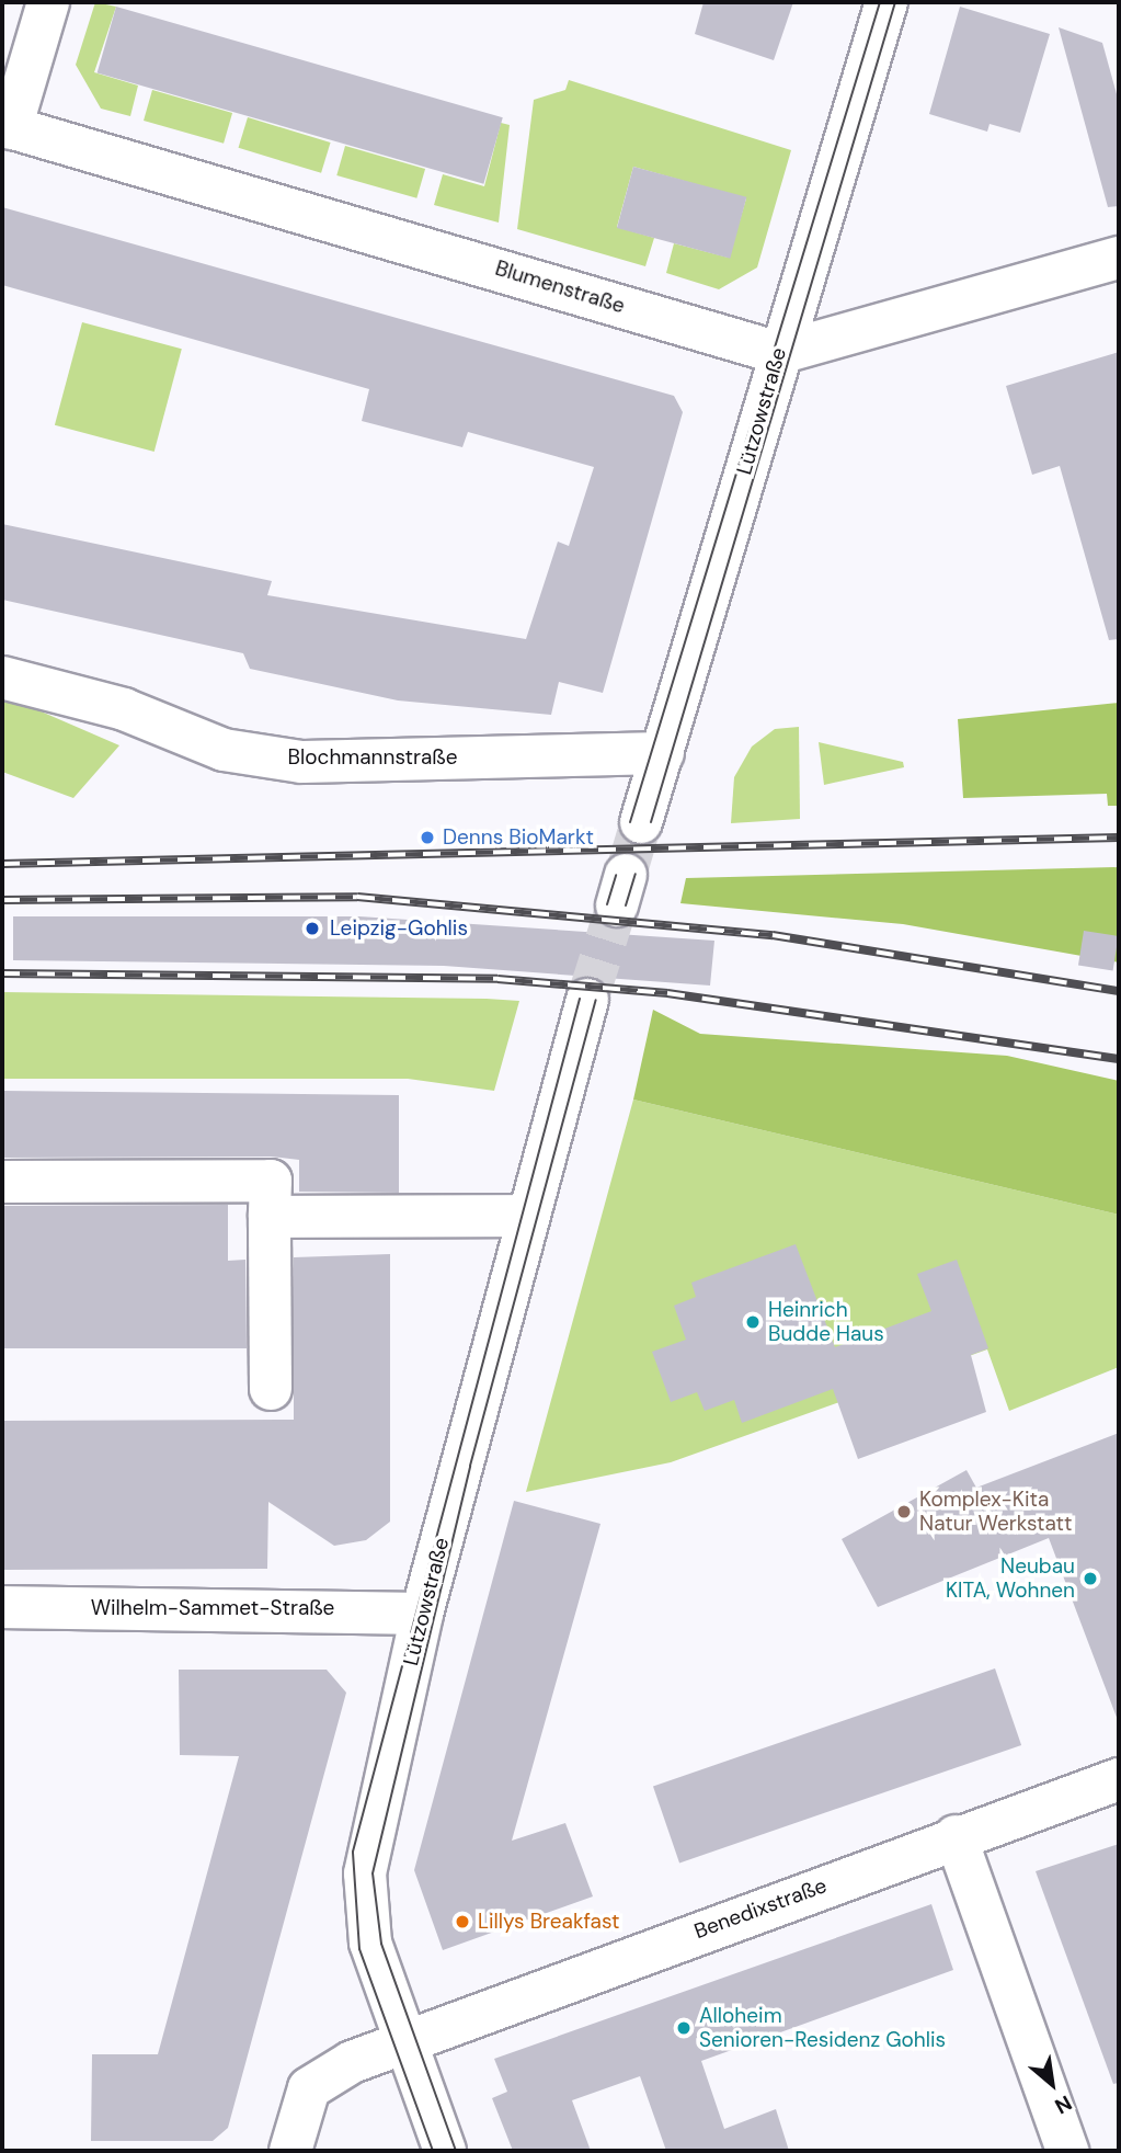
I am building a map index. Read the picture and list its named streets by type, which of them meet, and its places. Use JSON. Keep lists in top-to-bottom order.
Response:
{
  "streets": {
    "street": [
      "Blumenstraße",
      "Lützowstraße",
      "Blochmannstraße",
      "Wilhelm-Sammet-Straße",
      "Benedixstraße"
    ]
  },
  "crossings": [
    ["Blumenstraße", "Lützowstraße"],
    ["Lützowstraße", "Blochmannstraße"],
    ["Lützowstraße", "Wilhelm-Sammet-Straße"],
    ["Lützowstraße", "Benedixstraße"]
  ],
  "places": [
    "Denns BioMarkt",
    "Leipzig-Gohlis",
    "Heinrich Budde Haus",
    "Komplex-Kita Natur Werkstatt",
    "Neubau KITA, Wohnen",
    "Lillys Breakfast",
    "Alloheim Senioren-Residenz Gohlis"
  ],
  "north": "bottom right"
}
